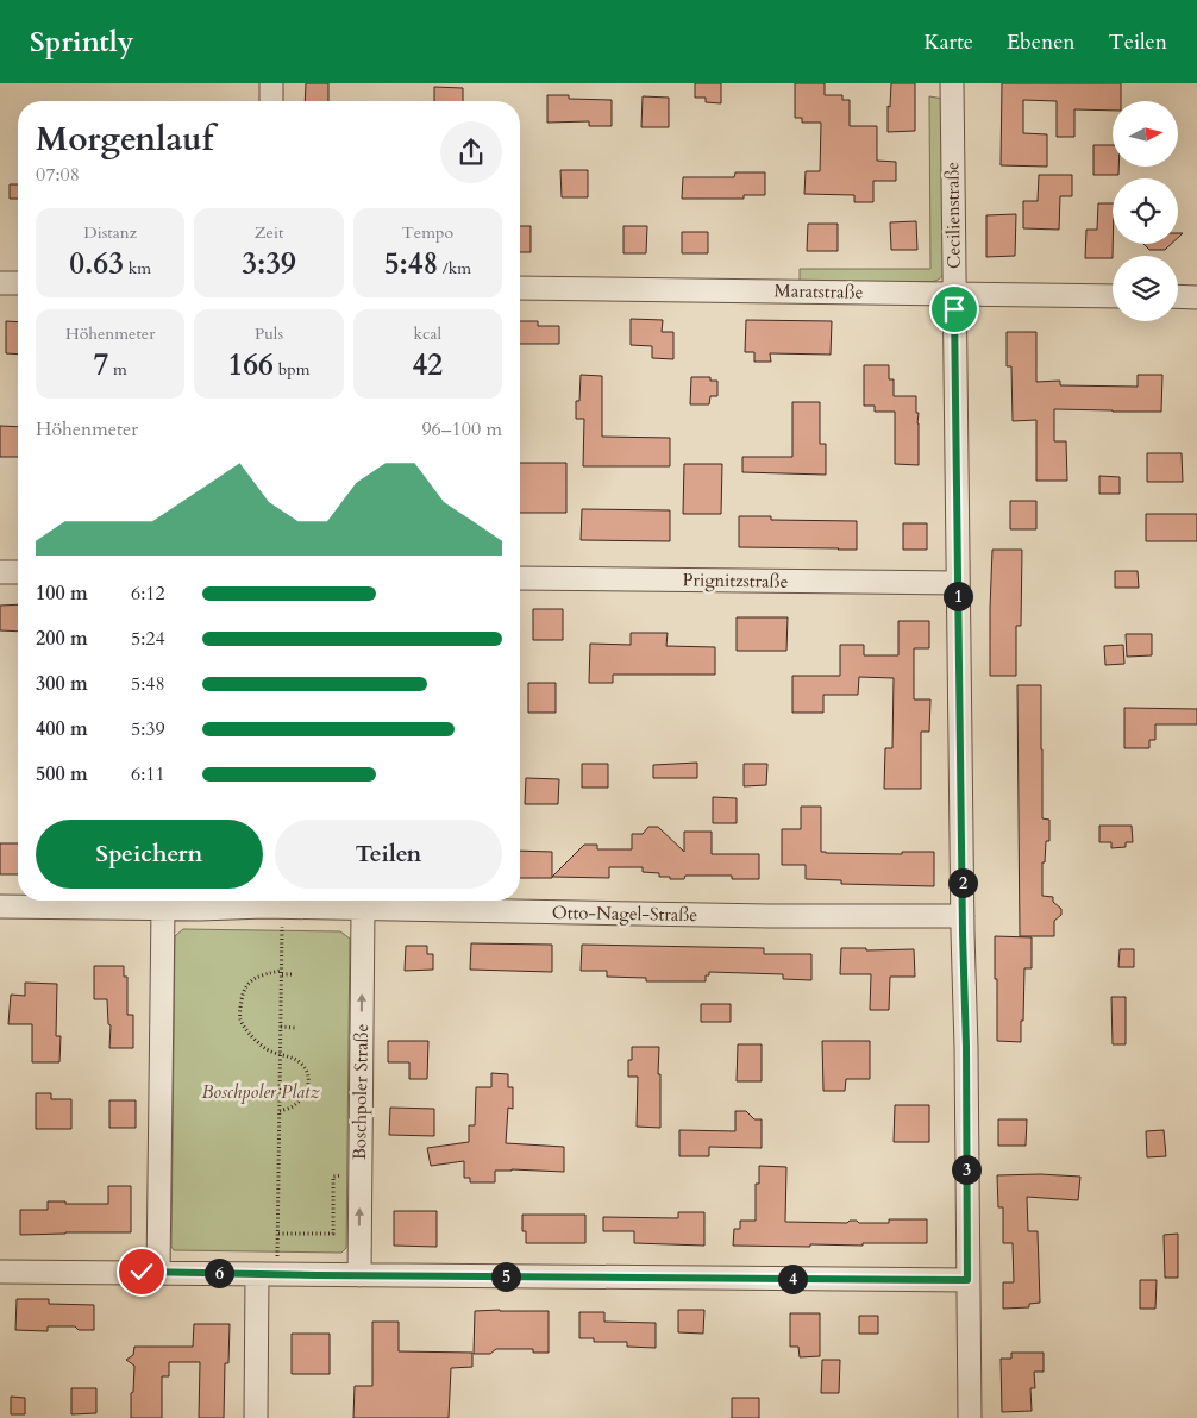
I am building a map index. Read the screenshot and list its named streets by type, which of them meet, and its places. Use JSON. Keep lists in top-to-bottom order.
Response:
{
  "streets": {
    "street": [
      "Cecilienstraße",
      "Maratstraße",
      "Prignitzstraße",
      "Otto-Nagel-Straße",
      "Boschpoler Straße"
    ]
  },
  "crossings": [
    ["Cecilienstraße", "Maratstraße"],
    ["Cecilienstraße", "Prignitzstraße"],
    ["Cecilienstraße", "Otto-Nagel-Straße"],
    ["Otto-Nagel-Straße", "Boschpoler Straße"]
  ],
  "parks": ["Boschpoler Platz"],
  "north": "right",
  "page": {
    "header": "Sprintly",
    "nav": ["Karte", "Ebenen", "Teilen"],
    "heading": ["Morgenlauf", "07:08"],
    "stats": [
      ["Distanz", "0.63 km"],
      ["Zeit", "3:39"],
      ["Tempo", "5:48 /km"],
      ["Höhenmeter", "7 m"],
      ["Puls", "166 bpm"],
      ["kcal", "42"]
    ],
    "chart": ["Höhenmeter", "96–100 m"],
    "list": [
      {
        "name": "100 m",
        "note": "6:12"
      },
      {
        "name": "200 m",
        "note": "5:24"
      },
      {
        "name": "300 m",
        "note": "5:48"
      },
      {
        "name": "400 m",
        "note": "5:39"
      },
      {
        "name": "500 m",
        "note": "6:11"
      }
    ],
    "pins": [
      "1",
      "2",
      "3",
      "6",
      "5",
      "4"
    ],
    "buttons": ["Speichern", "Teilen"]
  }
}
